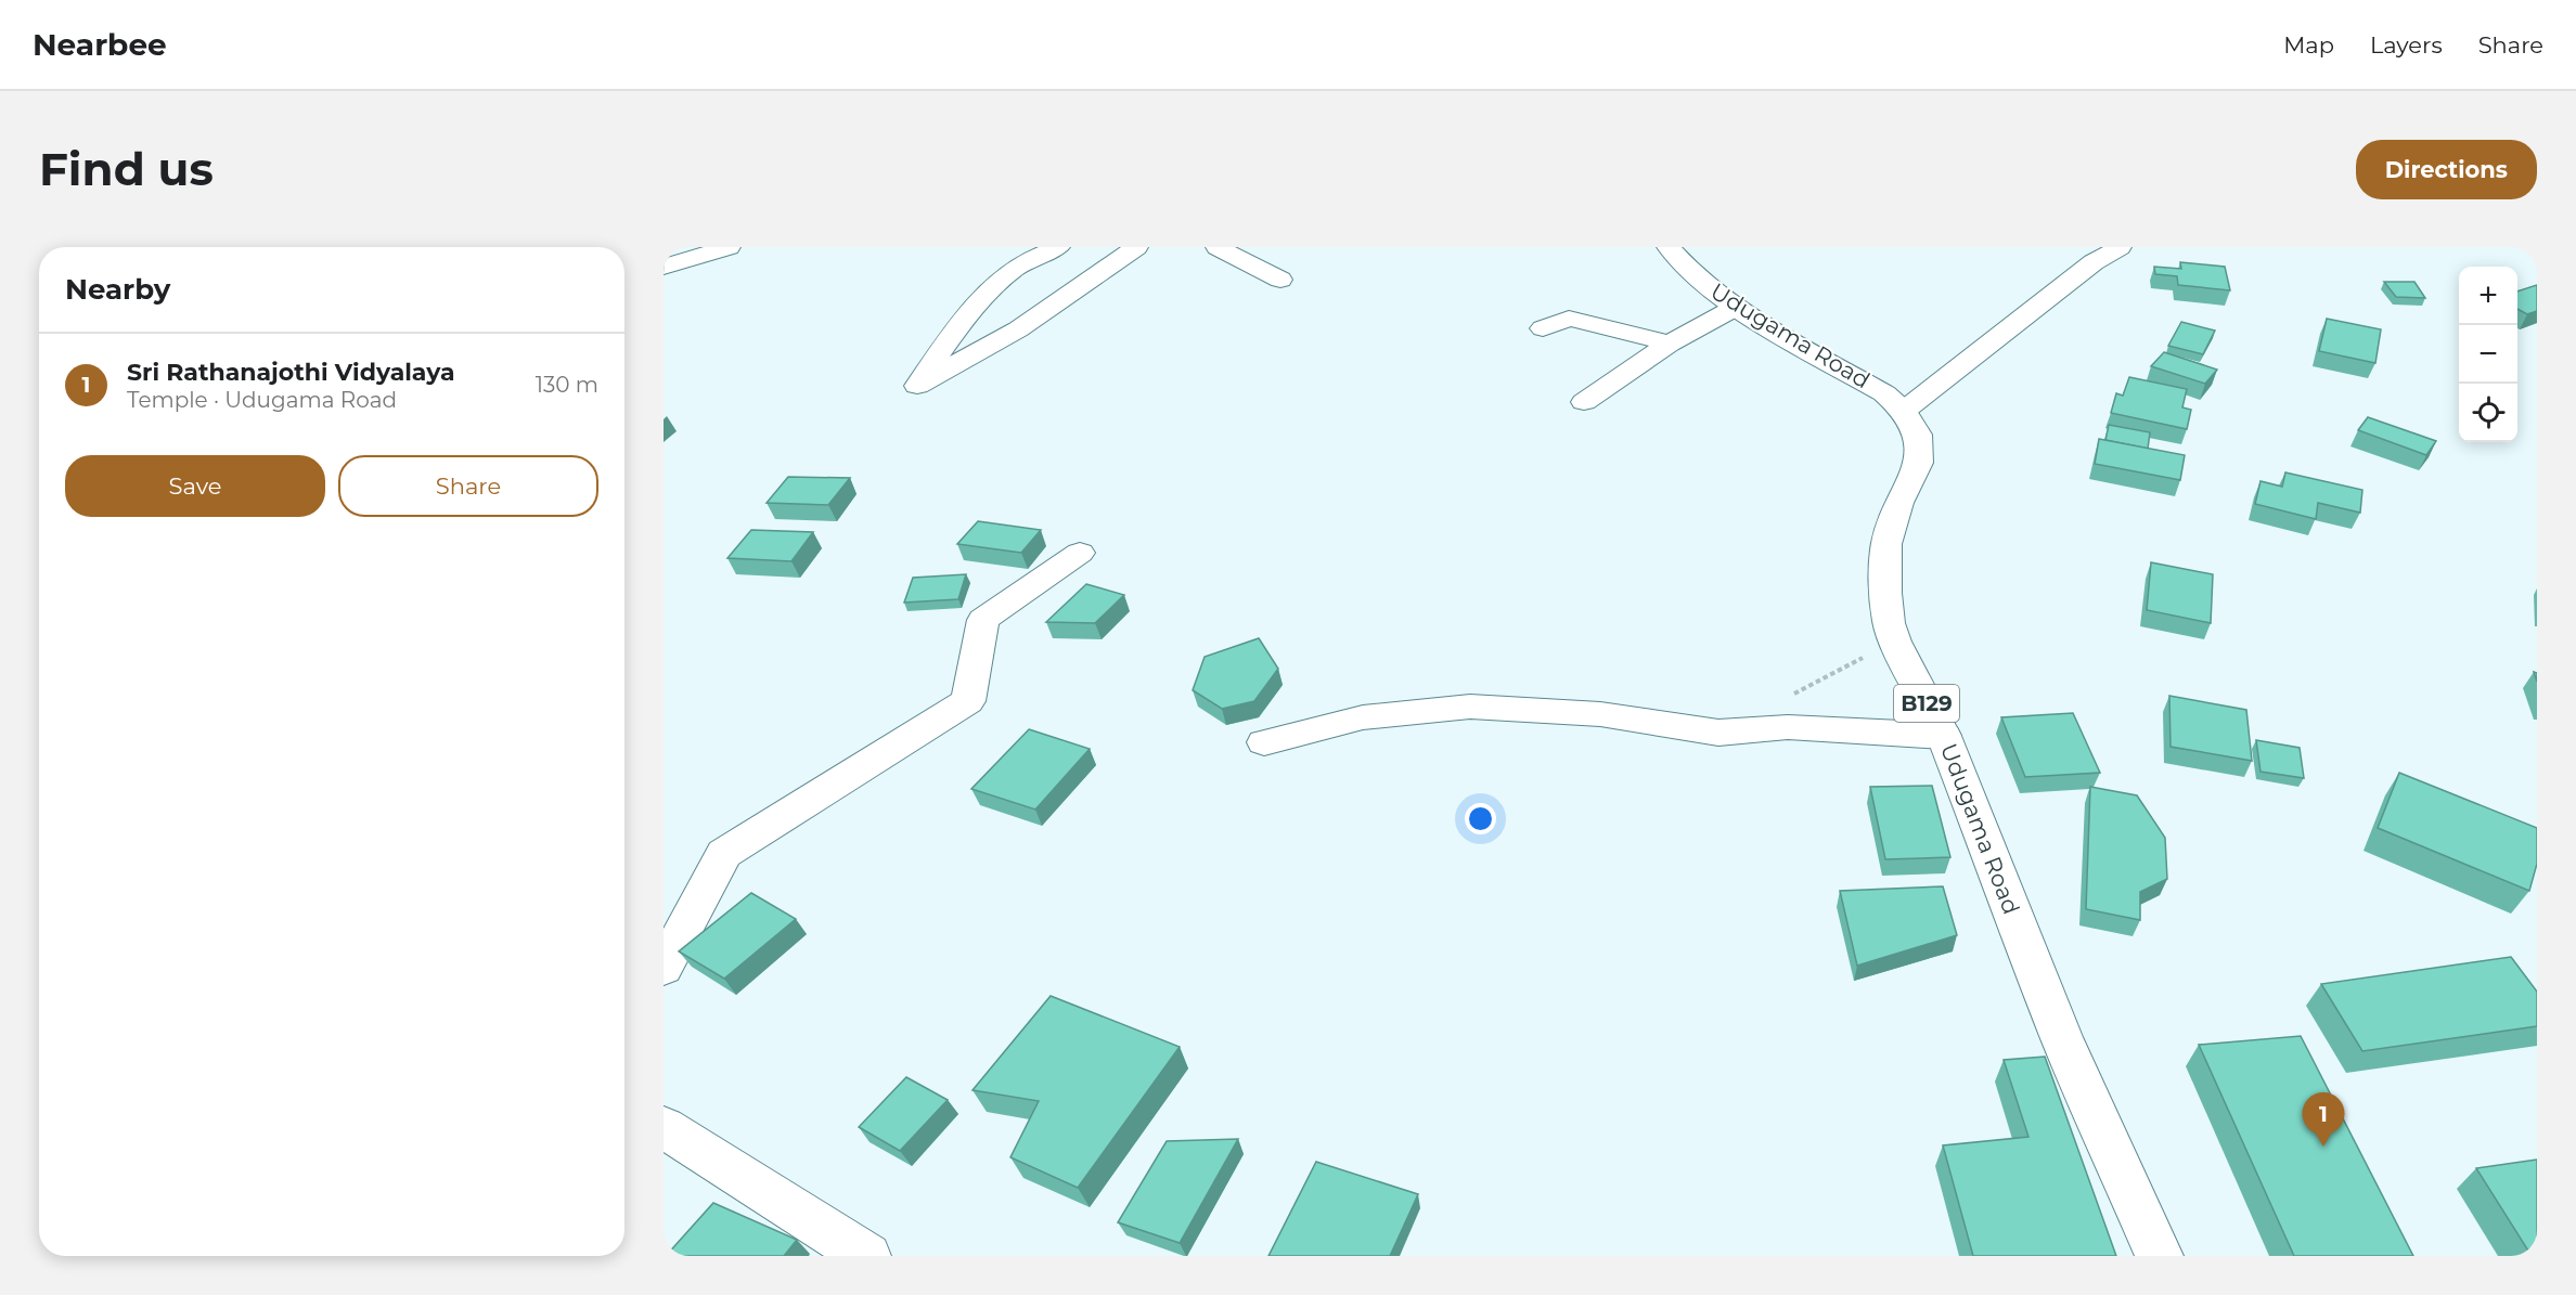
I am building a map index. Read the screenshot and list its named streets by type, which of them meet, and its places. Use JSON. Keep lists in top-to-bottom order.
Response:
{
  "streets": {
    "street": ["Udugama Road", "B129"]
  },
  "page": {
    "header": "Nearbee",
    "nav": ["Map", "Layers", "Share"],
    "buttons": [
      "Directions",
      ["Save", "Share"]
    ],
    "title": "Find us",
    "heading": "Nearby",
    "map_buttons": ["+", "−"],
    "list": [
      {
        "mark": "1",
        "name": "Sri Rathanajothi Vidyalaya",
        "note": "Temple · Udugama Road",
        "value": "130 m"
      }
    ],
    "pins": "1"
  }
}
